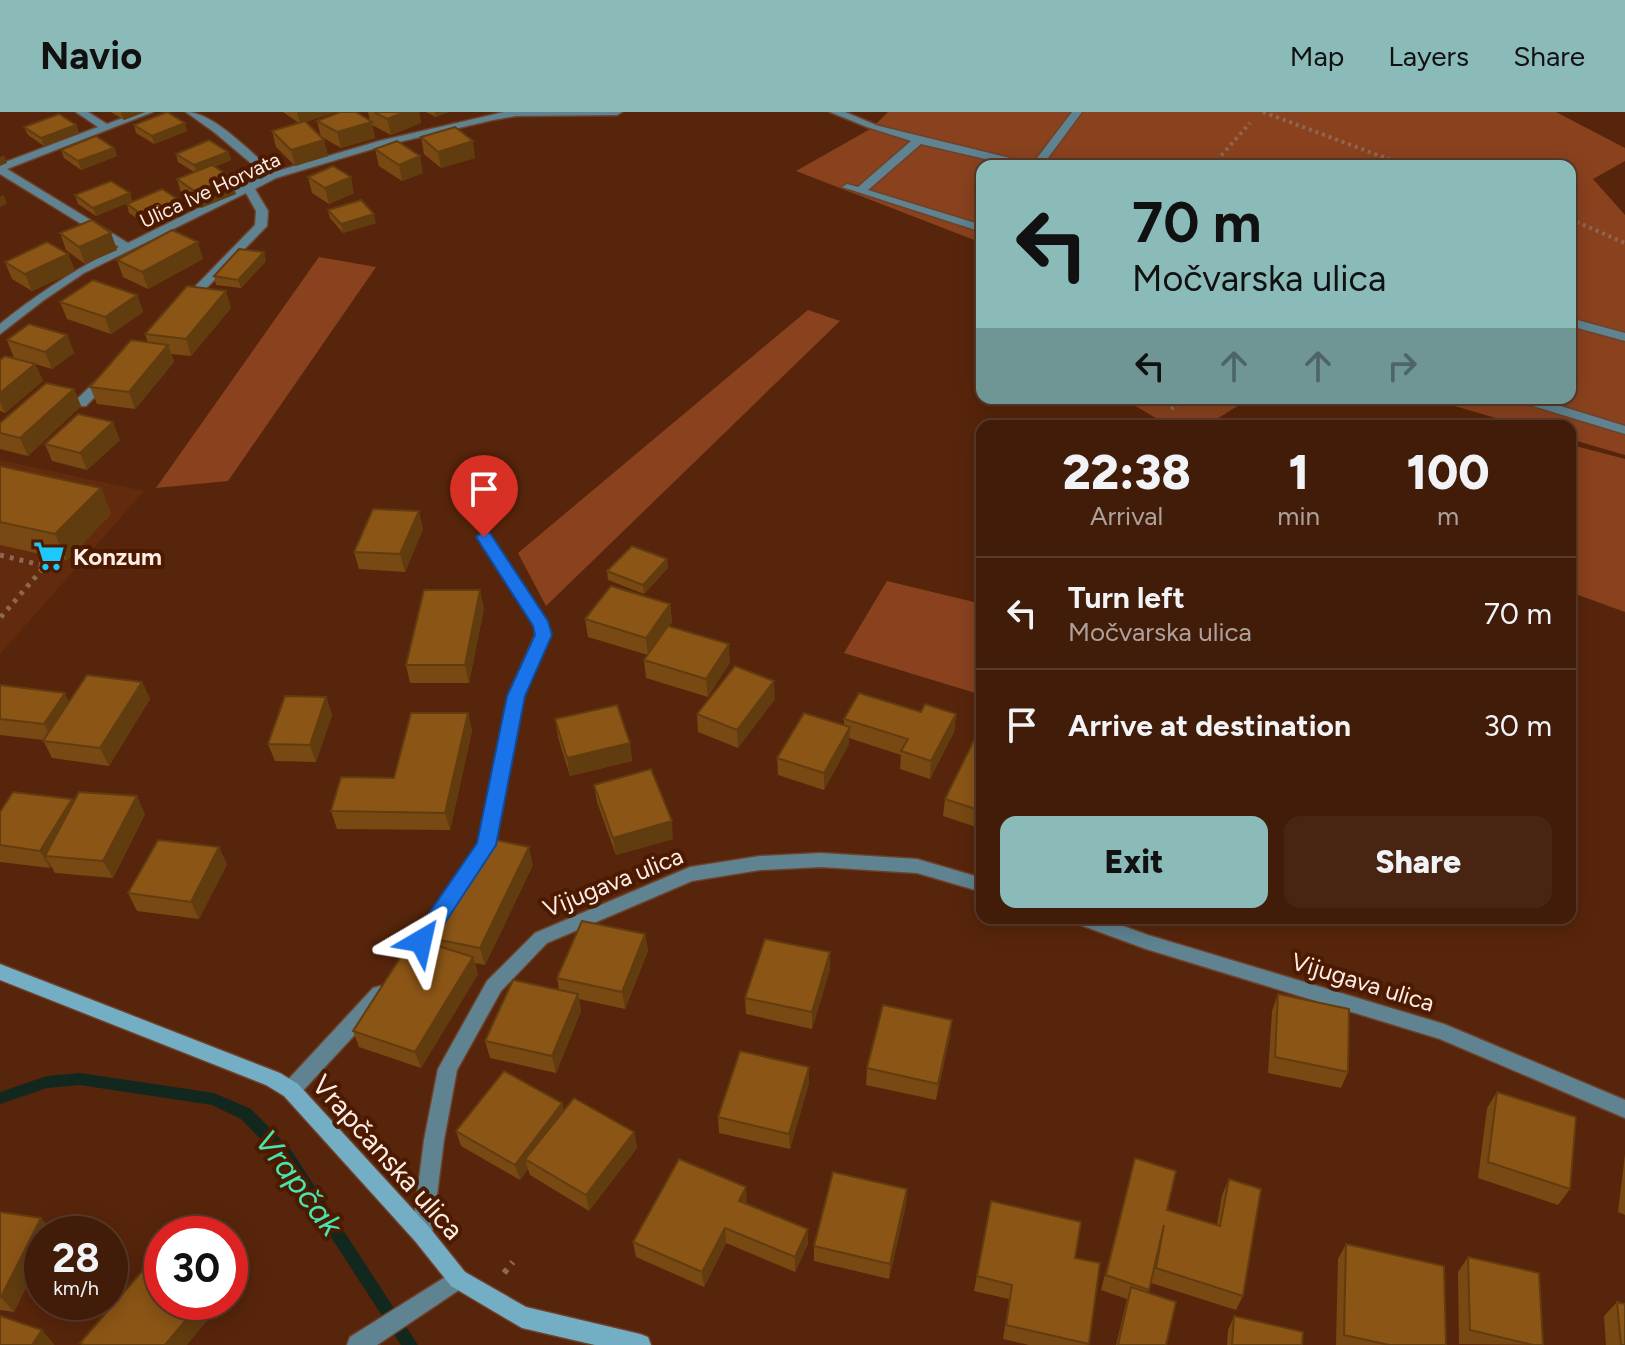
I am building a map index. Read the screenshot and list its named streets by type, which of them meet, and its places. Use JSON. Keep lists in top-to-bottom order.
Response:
{
  "streets": {
    "main road": ["Vrapčanska ulica"],
    "street": ["Ulica Ive Horvata", "Vijugava ulica"]
  },
  "crossings": [
    ["Vijugava ulica", "Vrapčanska ulica"]
  ],
  "water": ["Vrapčak"],
  "places": {
    "supermarket": ["Konzum"]
  },
  "page": {
    "header": "Navio",
    "nav": ["Map", "Layers", "Share"],
    "turn": ["70 m", "Močvarska ulica"],
    "eta": [
      "22:38",
      "Arrival",
      "1",
      "min",
      "100",
      "m"
    ],
    "list": [
      {
        "name": "Turn left",
        "note": "Močvarska ulica",
        "value": "70 m"
      },
      {
        "name": "Arrive at destination",
        "value": "30 m"
      }
    ],
    "buttons": ["Exit", "Share"],
    "speed": "28 km/h",
    "limit": "30"
  }
}
